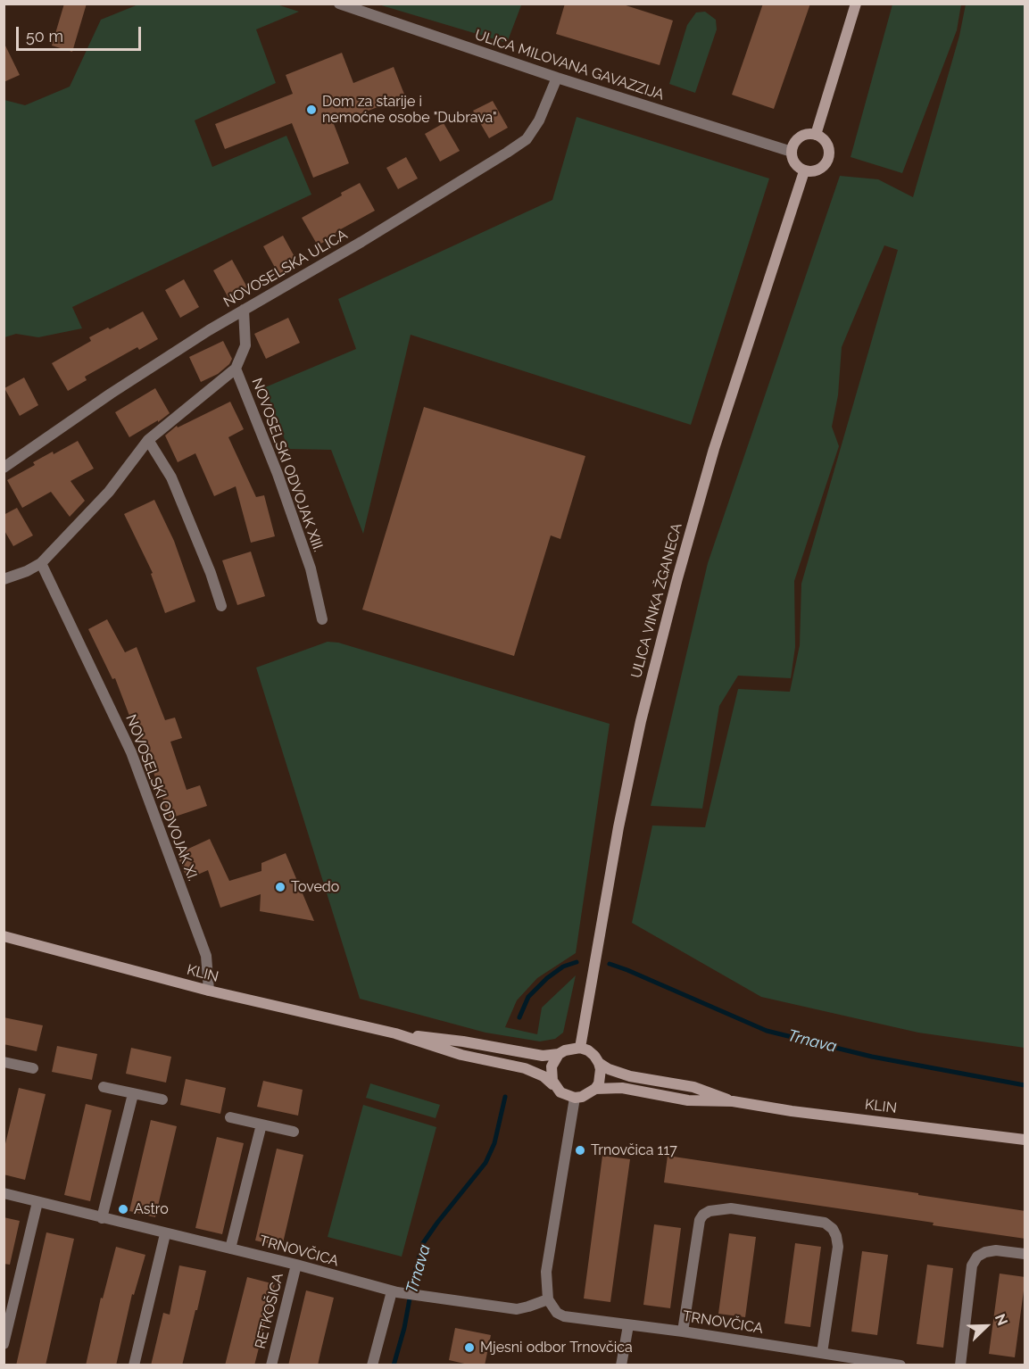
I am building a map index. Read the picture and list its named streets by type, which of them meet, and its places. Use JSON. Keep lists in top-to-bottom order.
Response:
{
  "streets": {
    "street": [
      "ULICA MILOVANA GAVAZZIJA",
      "NOVOSELSKA ULICA",
      "NOVOSELSKI ODVOJAK XIII.",
      "ULICA VINKA ŽGANECA",
      "NOVOSELSKI ODVOJAK XI.",
      "KLIN",
      "TRNOVČICA",
      "RETKOŠICA"
    ]
  },
  "crossings": [
    ["ULICA MILOVANA GAVAZZIJA", "NOVOSELSKA ULICA"],
    ["ULICA MILOVANA GAVAZZIJA", "ULICA VINKA ŽGANECA"],
    ["NOVOSELSKI ODVOJAK XIII.", "NOVOSELSKI ODVOJAK XI."],
    ["ULICA VINKA ŽGANECA", "KLIN"],
    ["NOVOSELSKI ODVOJAK XI.", "KLIN"],
    ["TRNOVČICA", "RETKOŠICA"]
  ],
  "water": ["Trnava"],
  "places": [
    "Dom za starije i nemoćne osobe \"Dubrava\"",
    "Tovedo",
    "Trnovčica 117",
    "Astro",
    "Mjesni odbor Trnovčica"
  ],
  "scale_bar": "50 m",
  "north": "top right"
}
